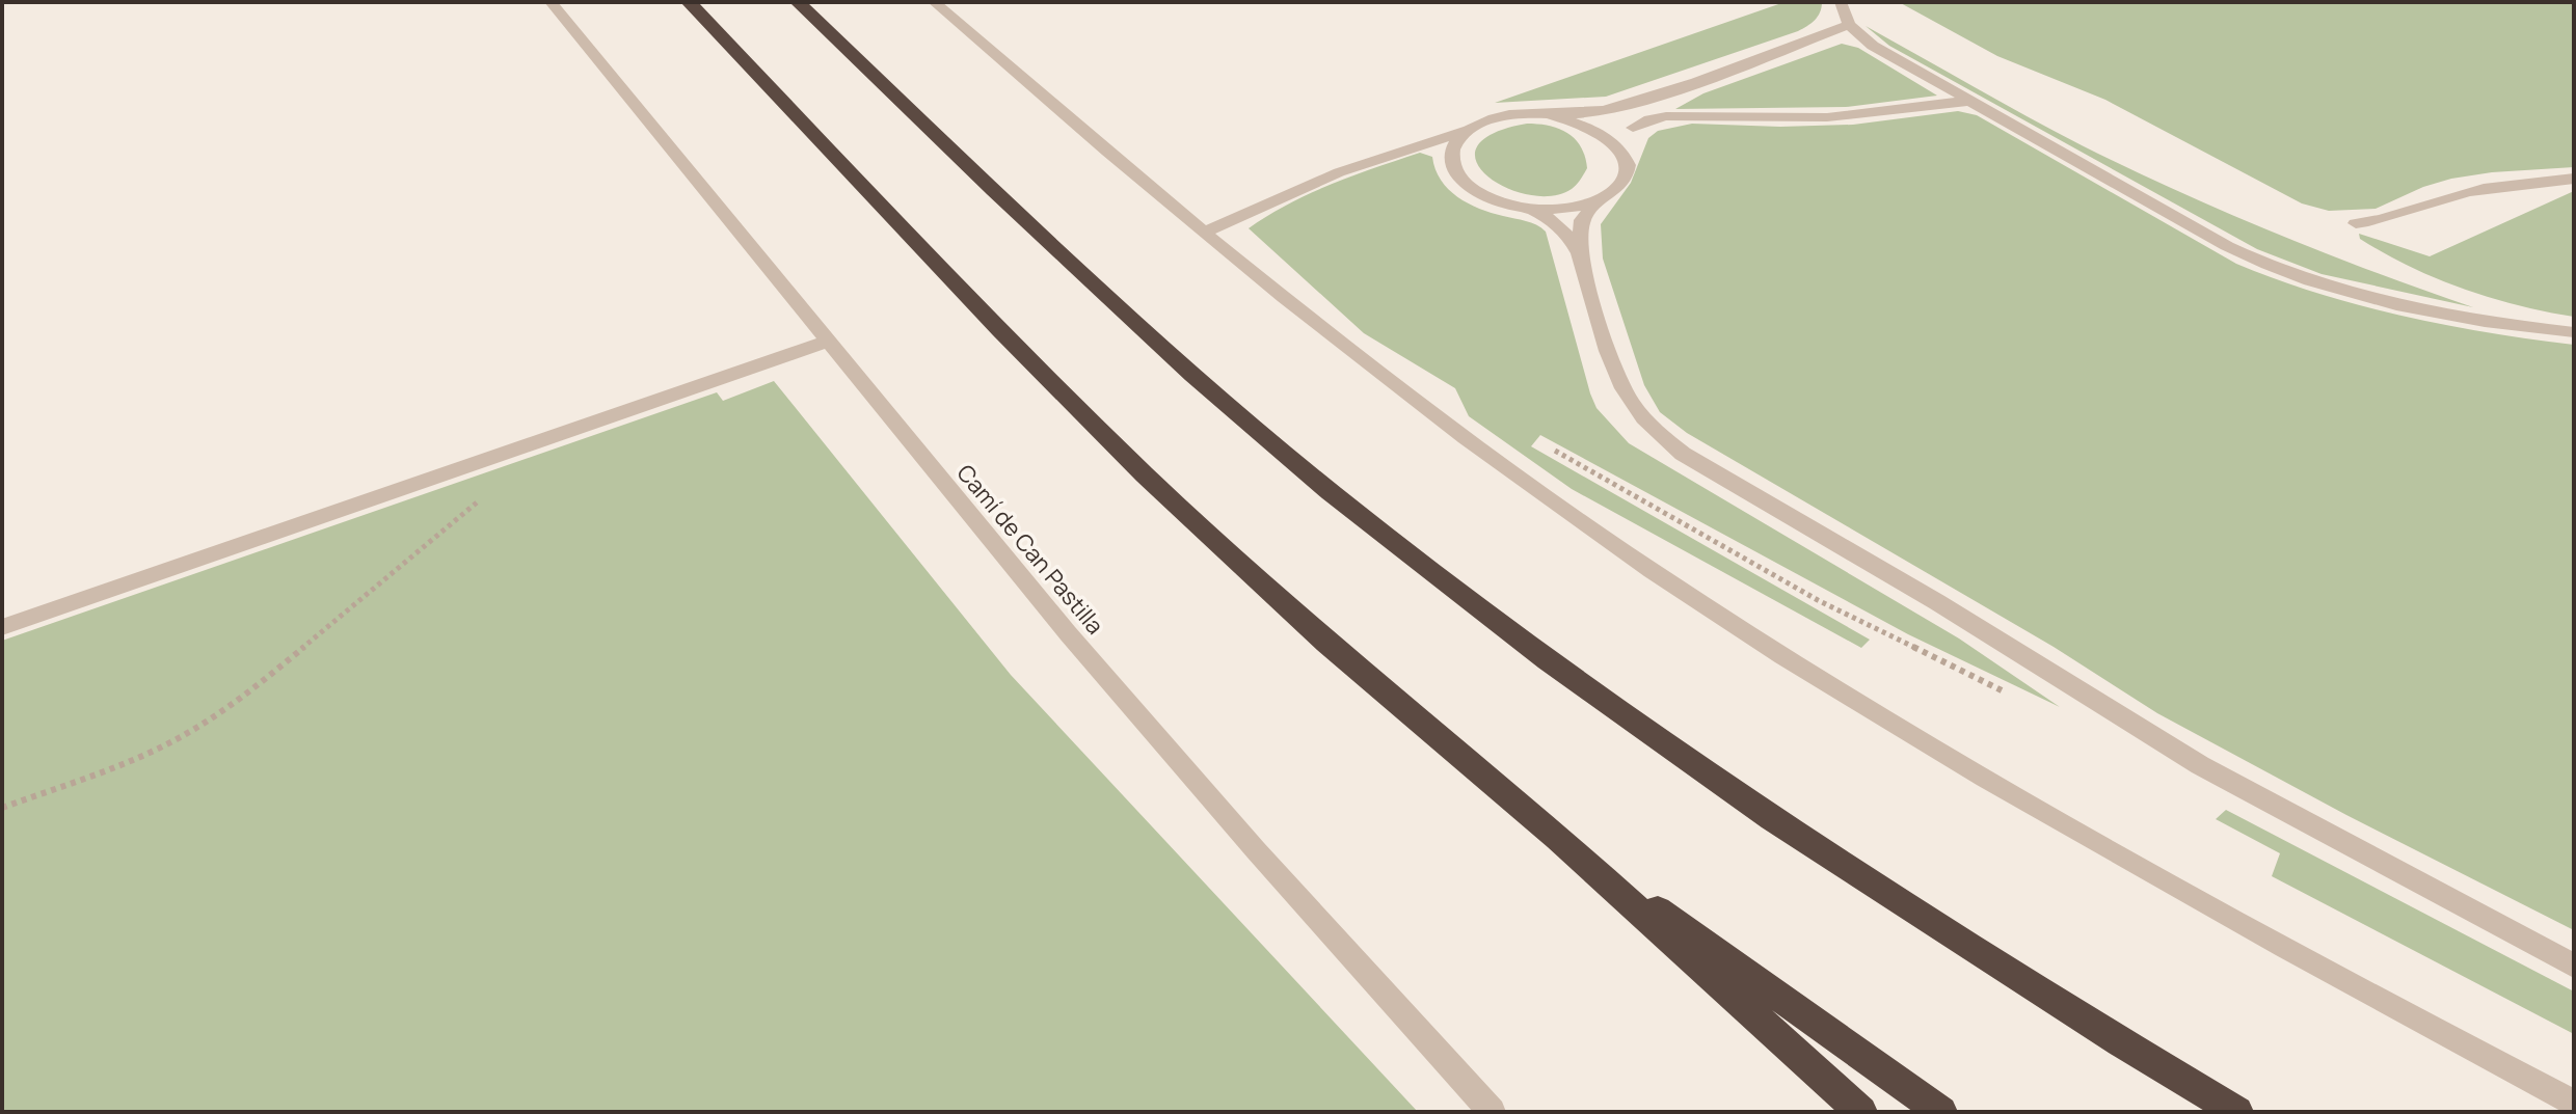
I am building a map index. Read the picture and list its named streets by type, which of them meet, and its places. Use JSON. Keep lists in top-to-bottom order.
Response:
{
  "streets": {
    "street": ["Camí de Can Pastilla"]
  }
}
